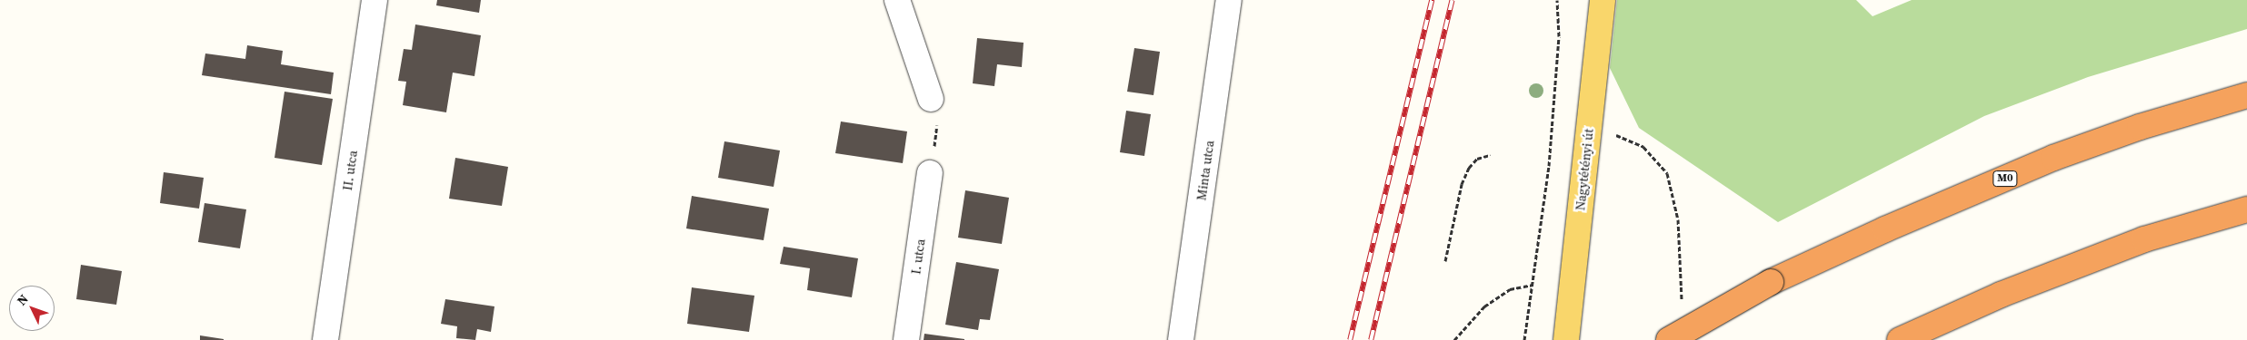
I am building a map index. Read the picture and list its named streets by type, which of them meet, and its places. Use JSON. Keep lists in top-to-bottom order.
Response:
{
  "streets": {
    "highway": ["M0"],
    "main road": ["Nagytétényi út"],
    "street": ["II. utca", "Minta utca", "I. utca"]
  },
  "north": "top left"
}
